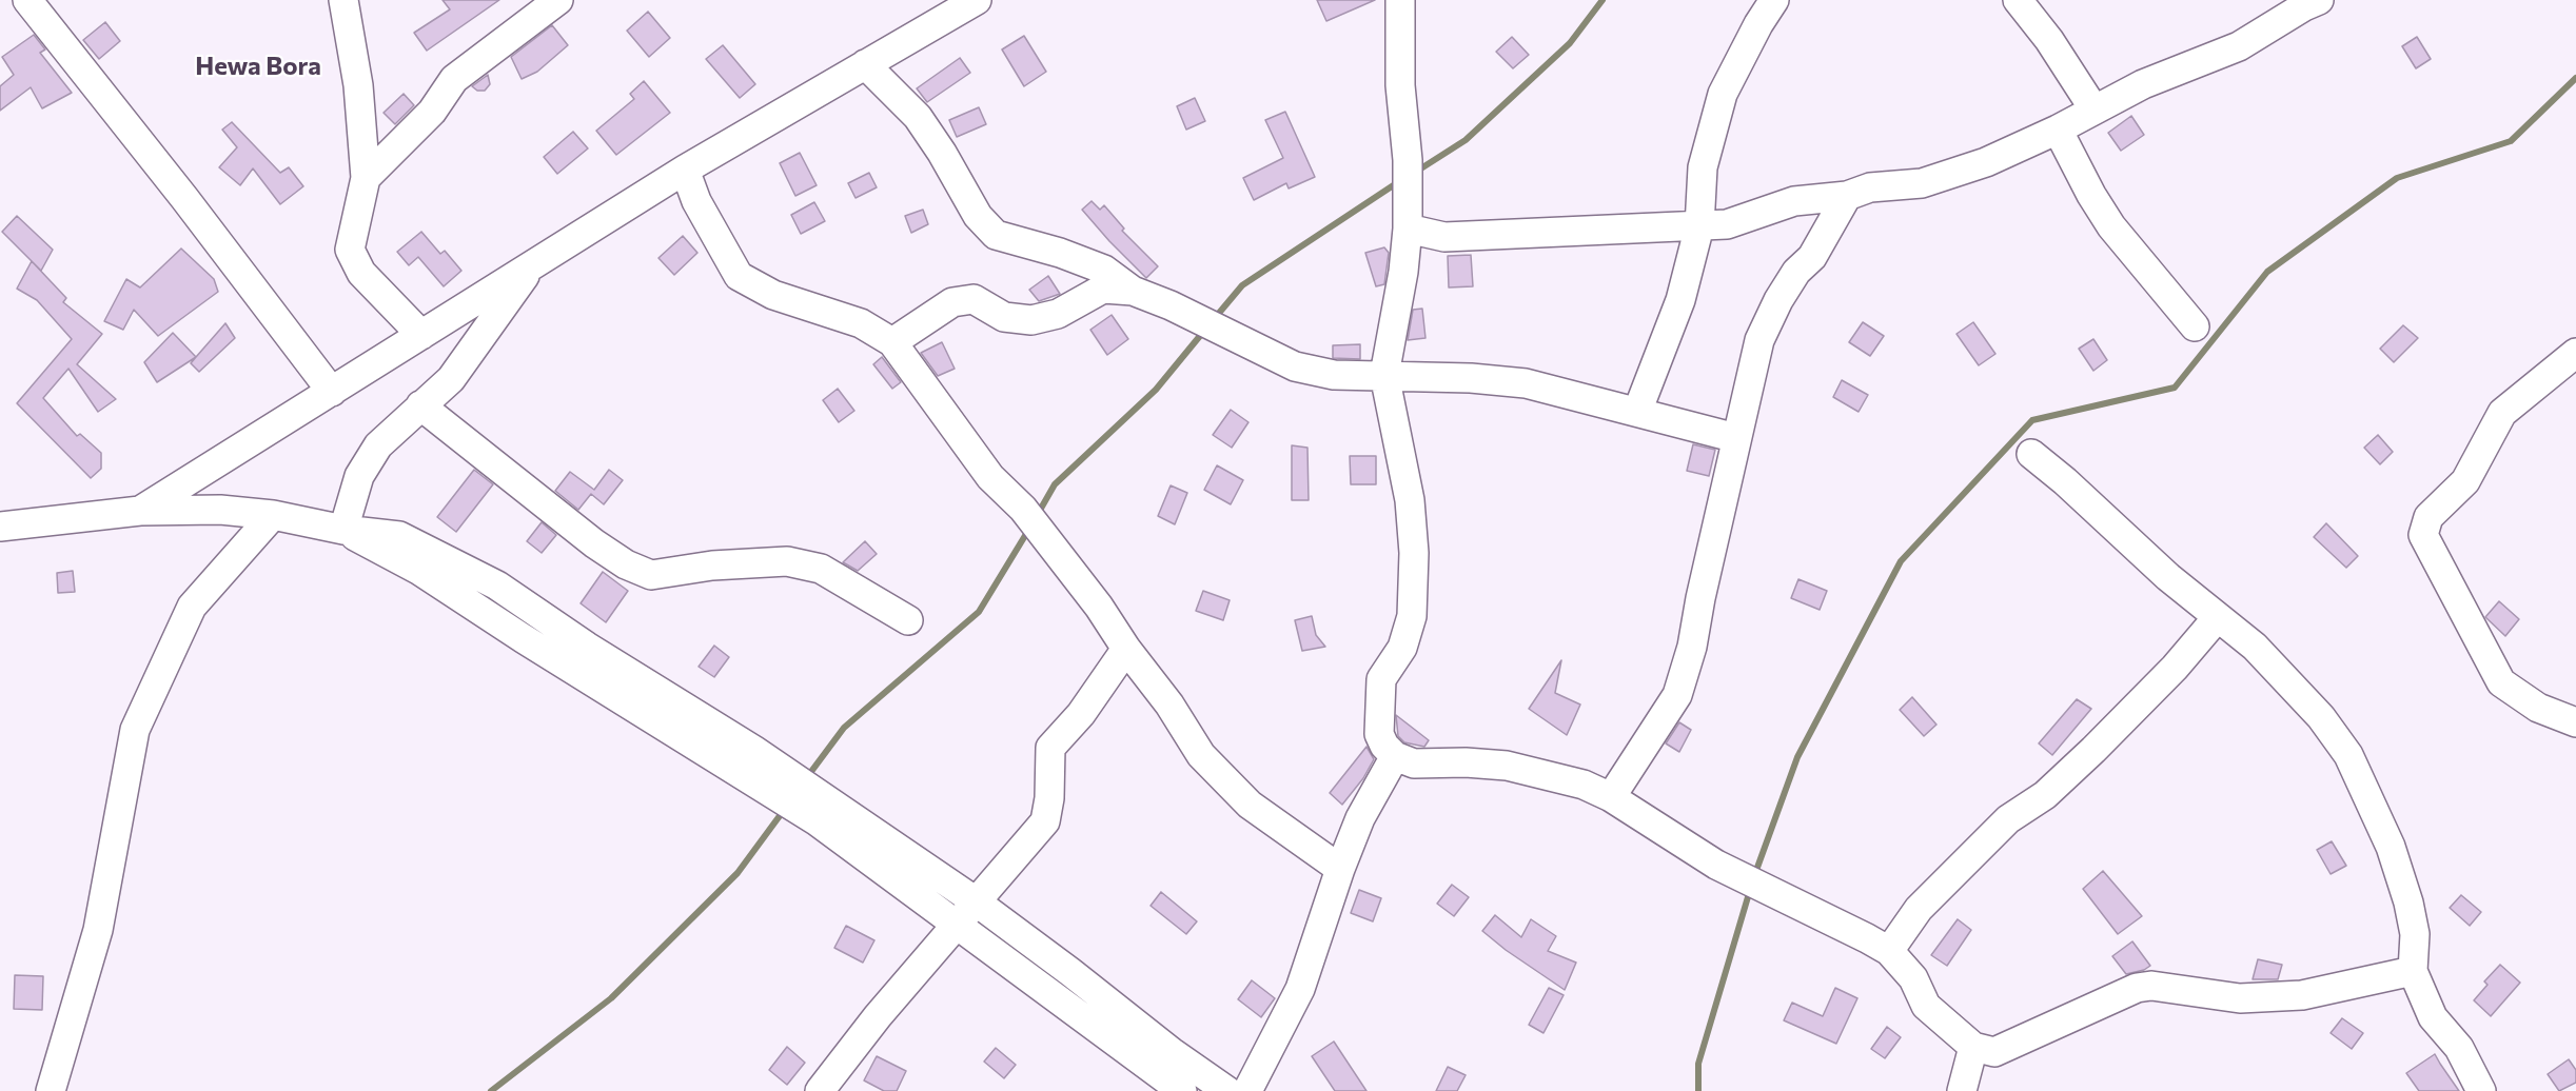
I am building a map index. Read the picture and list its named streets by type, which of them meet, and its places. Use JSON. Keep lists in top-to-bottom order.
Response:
{
  "districts": ["Hewa Bora"]
}
